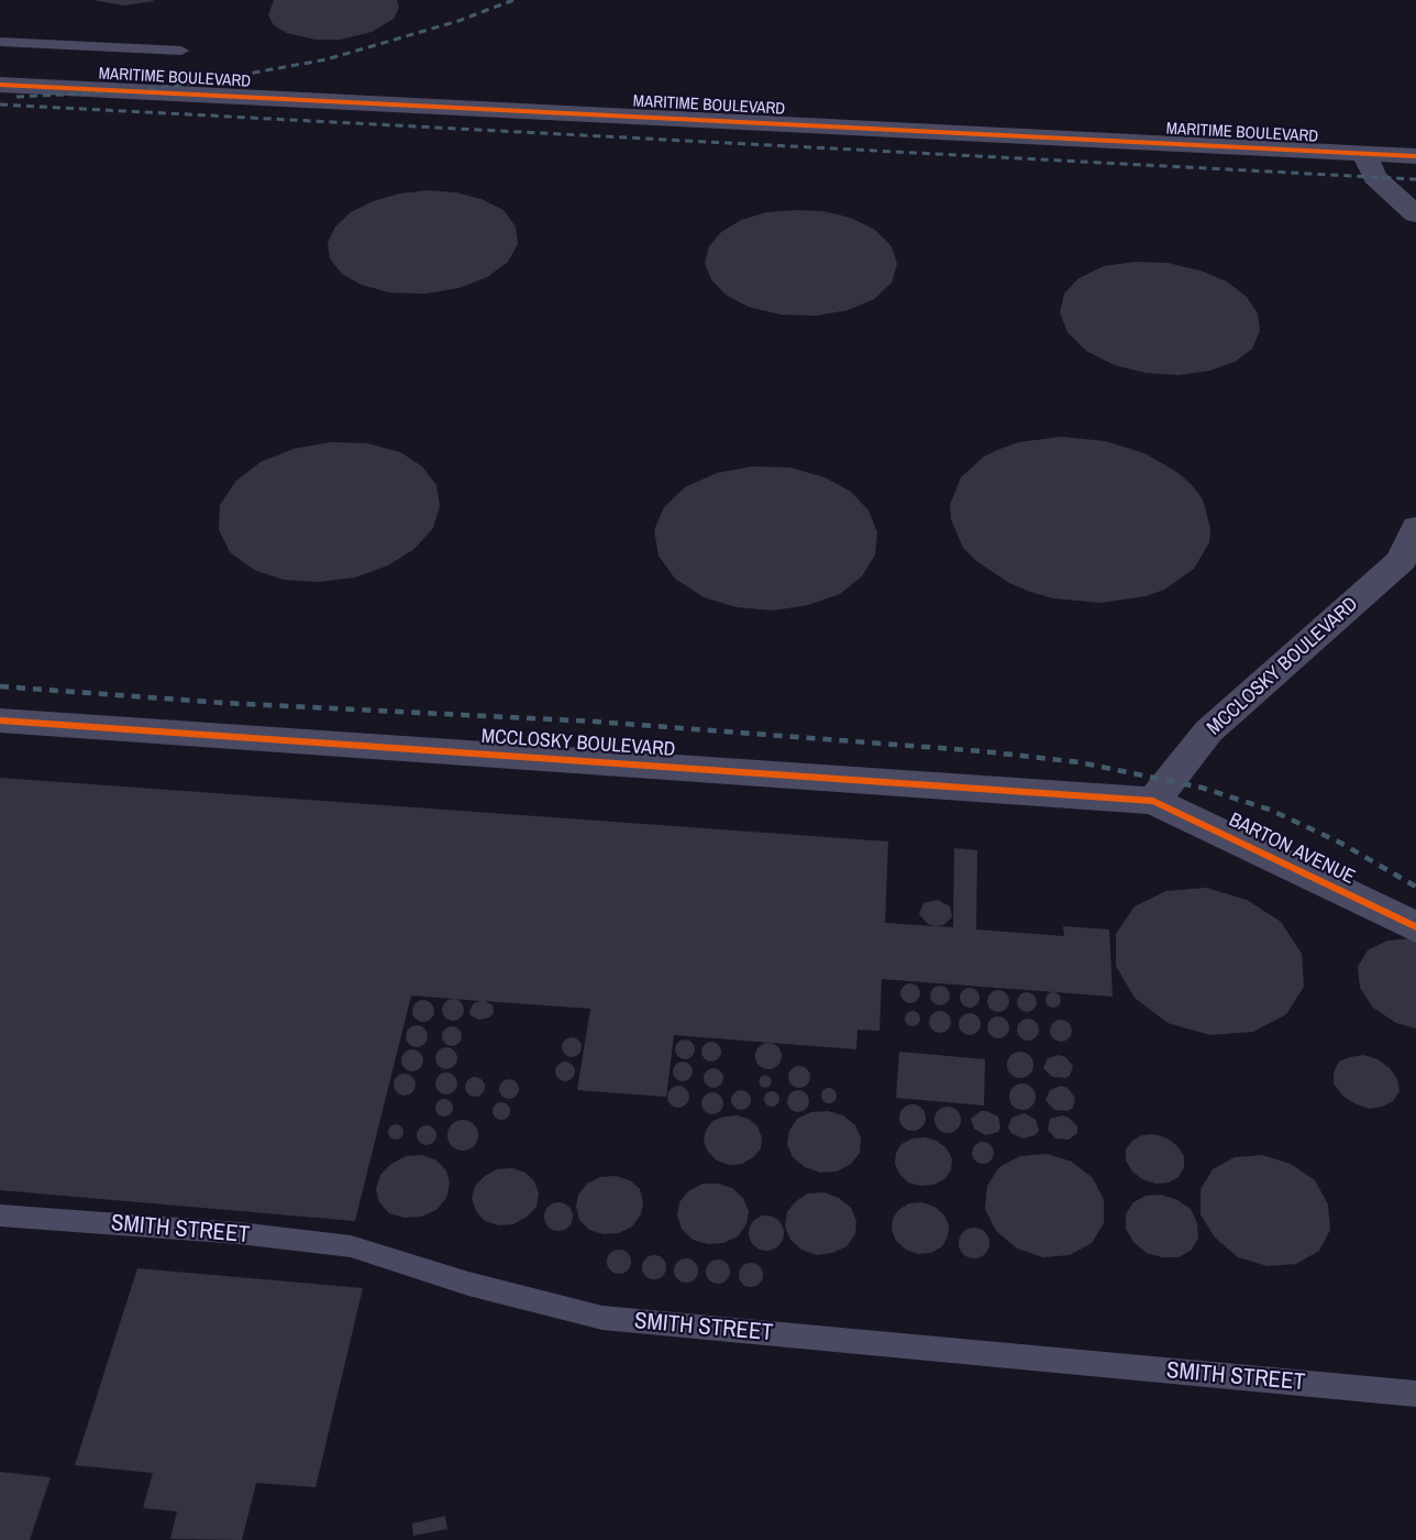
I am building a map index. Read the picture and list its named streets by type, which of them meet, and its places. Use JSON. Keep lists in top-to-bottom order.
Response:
{
  "streets": {
    "street": ["MARITIME BOULEVARD", "MCCLOSKY BOULEVARD", "BARTON AVENUE"],
    "lane": ["SMITH STREET"]
  },
  "crossings": [
    ["MCCLOSKY BOULEVARD", "BARTON AVENUE"]
  ]
}
